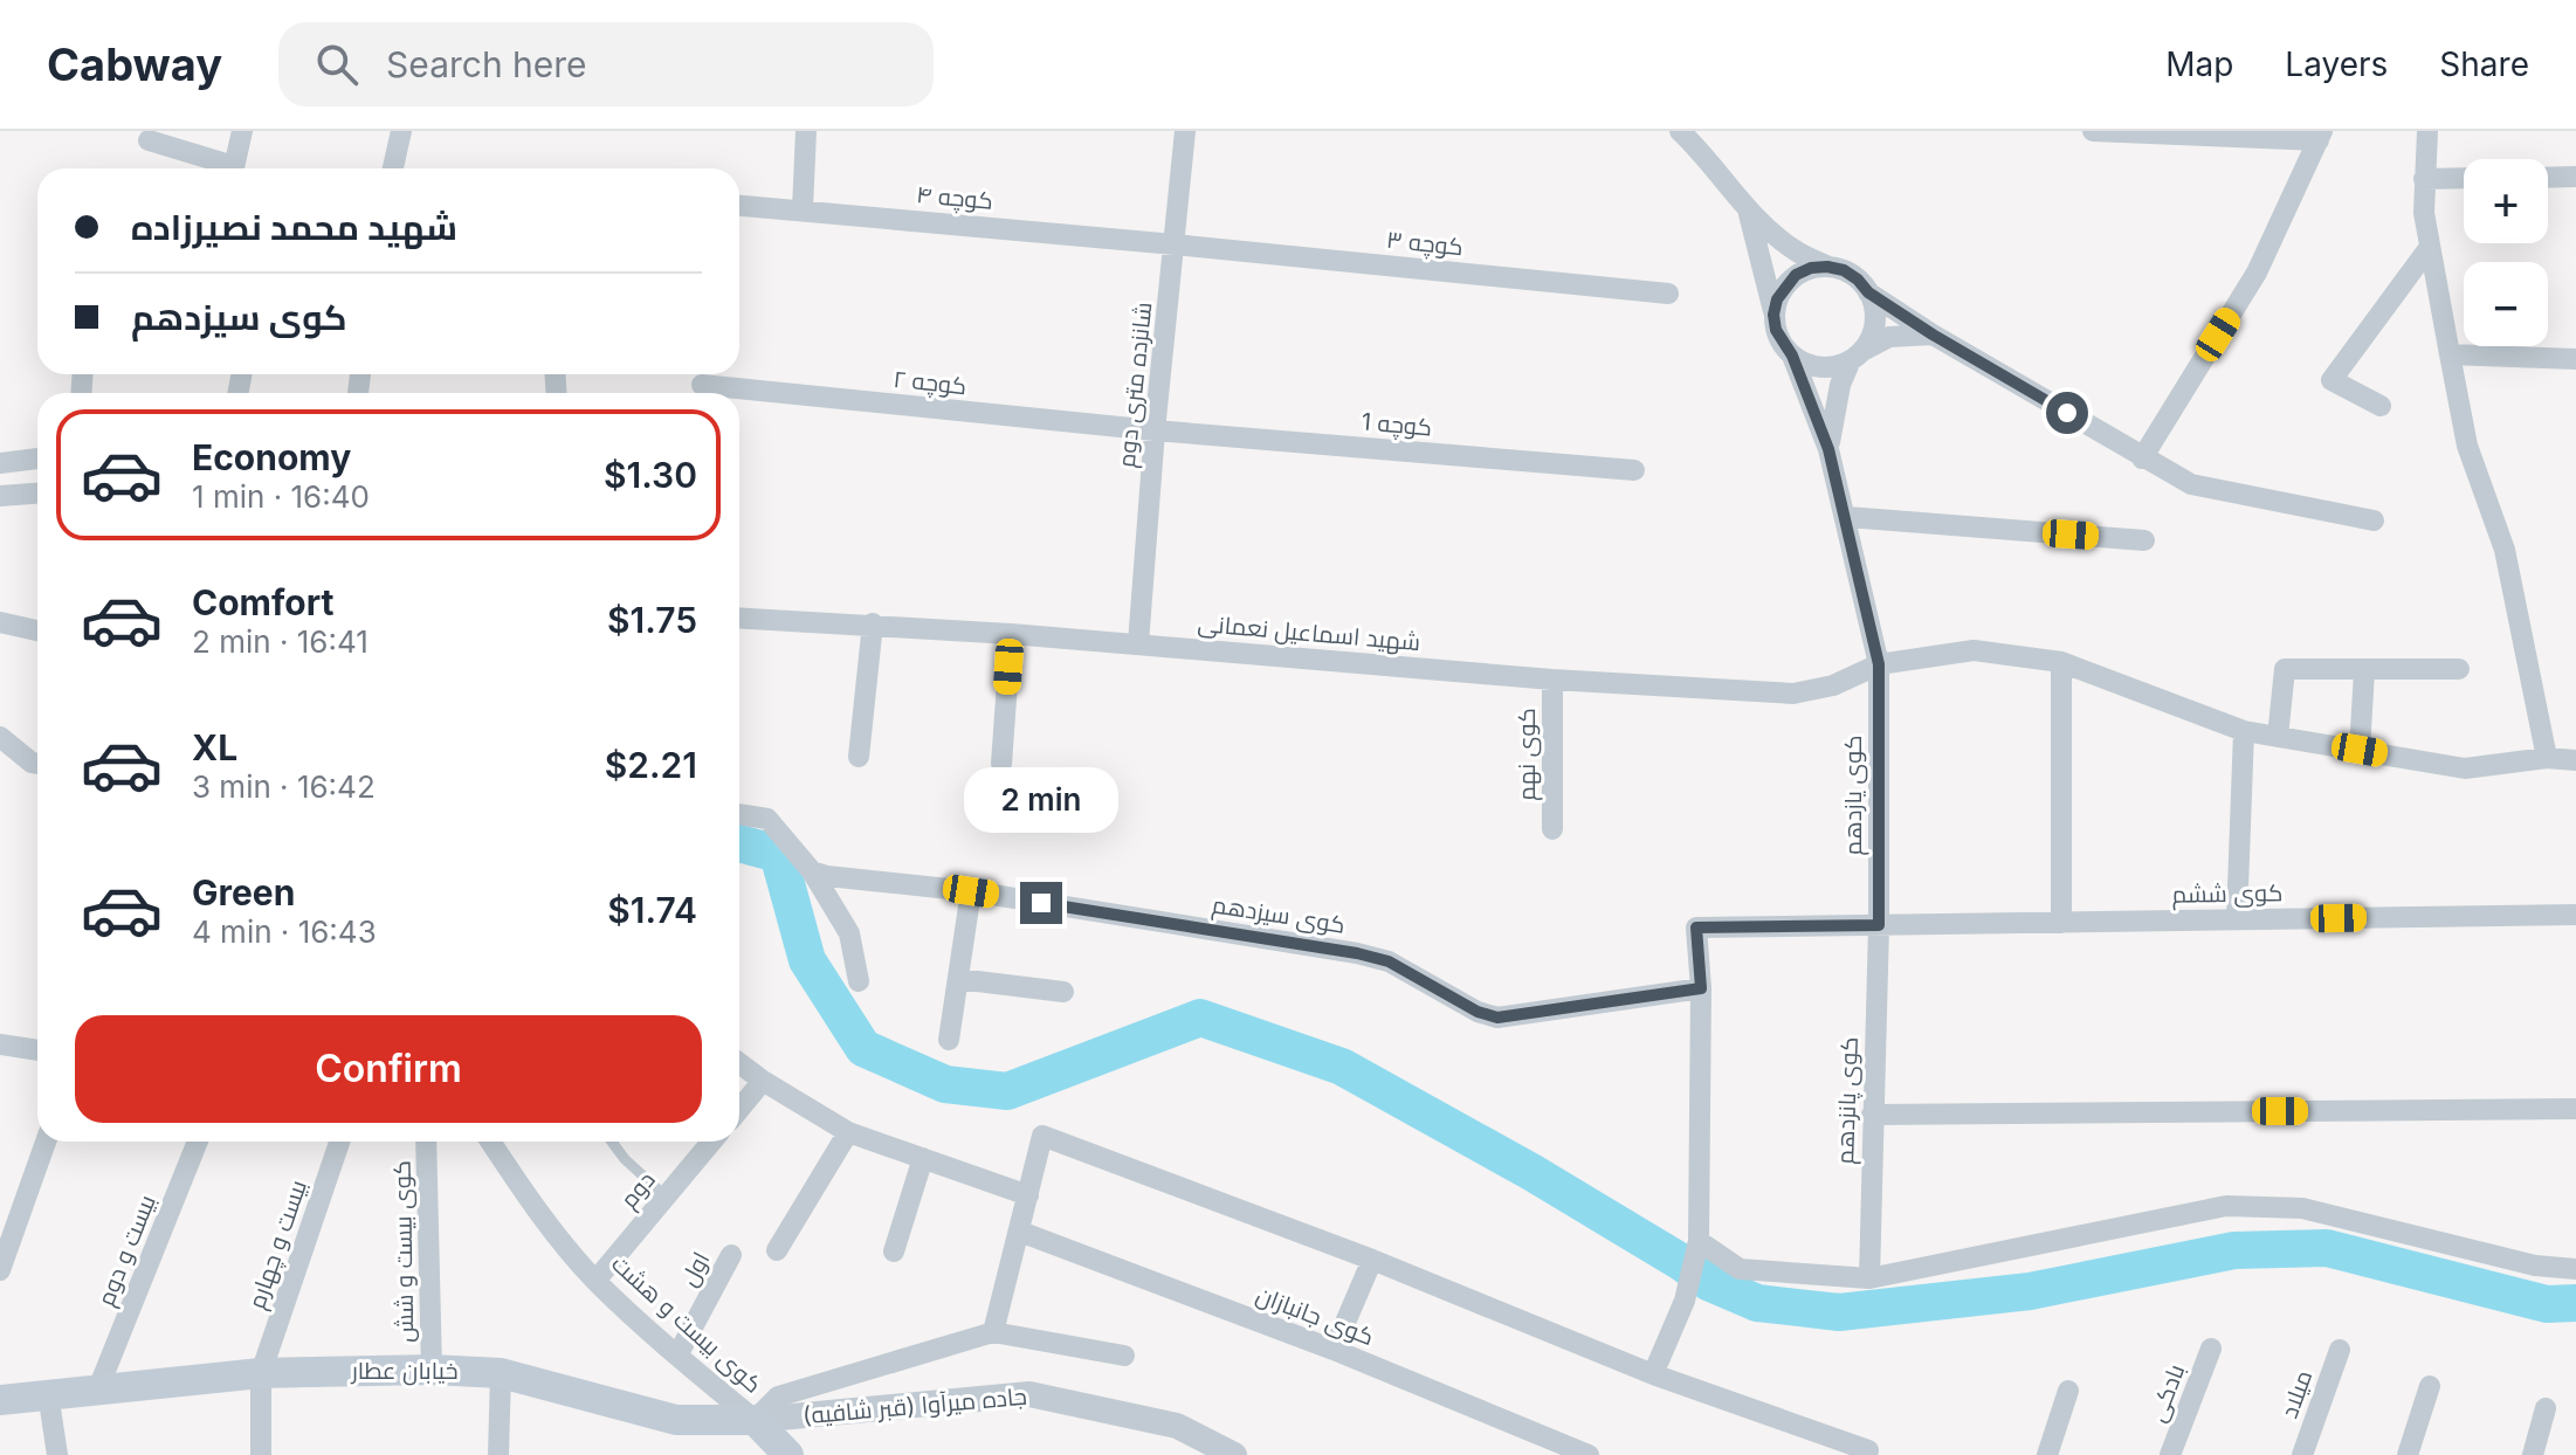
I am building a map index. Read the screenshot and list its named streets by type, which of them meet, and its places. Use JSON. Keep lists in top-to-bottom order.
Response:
{
  "streets": {
    "main road": ["خیابان عطار"],
    "street": [
      "کوچه ۴",
      "کوچه ۳",
      "کوچه ۲",
      "شانزده متری دوم",
      "کوچه 1",
      "شهید اسماعیل نعمانی",
      "کوی نهم",
      "کوی یازدهم",
      "کوی ششم",
      "کوی سیزدهم",
      "کوی پانزدهم",
      "دوم",
      "بیست و چهارم",
      "بیست و دوم",
      "کوی بیست و شش",
      "اول",
      "کوی جانبازان",
      "کوی بیست و هشت",
      "بادکی",
      "میلاد",
      "جاده میرآوا (قبر شافیه)"
    ]
  },
  "crossings": [
    ["کوچه ۴", "کوچه ۳"],
    ["کوچه ۴", "شانزده متری دوم"],
    ["کوچه ۳", "شانزده متری دوم"],
    ["کوچه ۲", "شانزده متری دوم"],
    ["کوچه ۲", "کوچه 1"],
    ["شانزده متری دوم", "کوچه 1"],
    ["شانزده متری دوم", "شهید اسماعیل نعمانی"],
    ["شهید اسماعیل نعمانی", "کوی نهم"],
    ["شهید اسماعیل نعمانی", "کوی یازدهم"],
    ["کوی یازدهم", "کوی ششم"],
    ["کوی یازدهم", "کوی پانزدهم"],
    ["کوی ششم", "کوی پانزدهم"],
    ["دوم", "کوی بیست و هشت"],
    ["بیست و چهارم", "خیابان عطار"],
    ["بیست و دوم", "خیابان عطار"],
    ["کوی بیست و شش", "خیابان عطار"],
    ["اول", "کوی بیست و هشت"],
    ["کوی بیست و هشت", "خیابان عطار"],
    ["کوی بیست و هشت", "جاده میرآوا (قبر شافیه)"],
    ["خیابان عطار", "جاده میرآوا (قبر شافیه)"]
  ],
  "page": {
    "header": "Cabway",
    "search": "Search here",
    "nav": ["Map", "Layers", "Share"],
    "map_buttons": ["+", "−"],
    "banner": ["شهید محمد نصیرزاده", "کوی سیزدهم"],
    "list": [
      {
        "name": "Economy",
        "note": "1 min · 16:40",
        "value": "$1.30"
      },
      {
        "name": "Comfort",
        "note": "2 min · 16:41",
        "value": "$1.75"
      },
      {
        "name": "XL",
        "note": "3 min · 16:42",
        "value": "$2.21"
      },
      {
        "name": "Green",
        "note": "4 min · 16:43",
        "value": "$1.74"
      }
    ],
    "bubble": "2 min",
    "buttons": "Confirm"
  }
}
